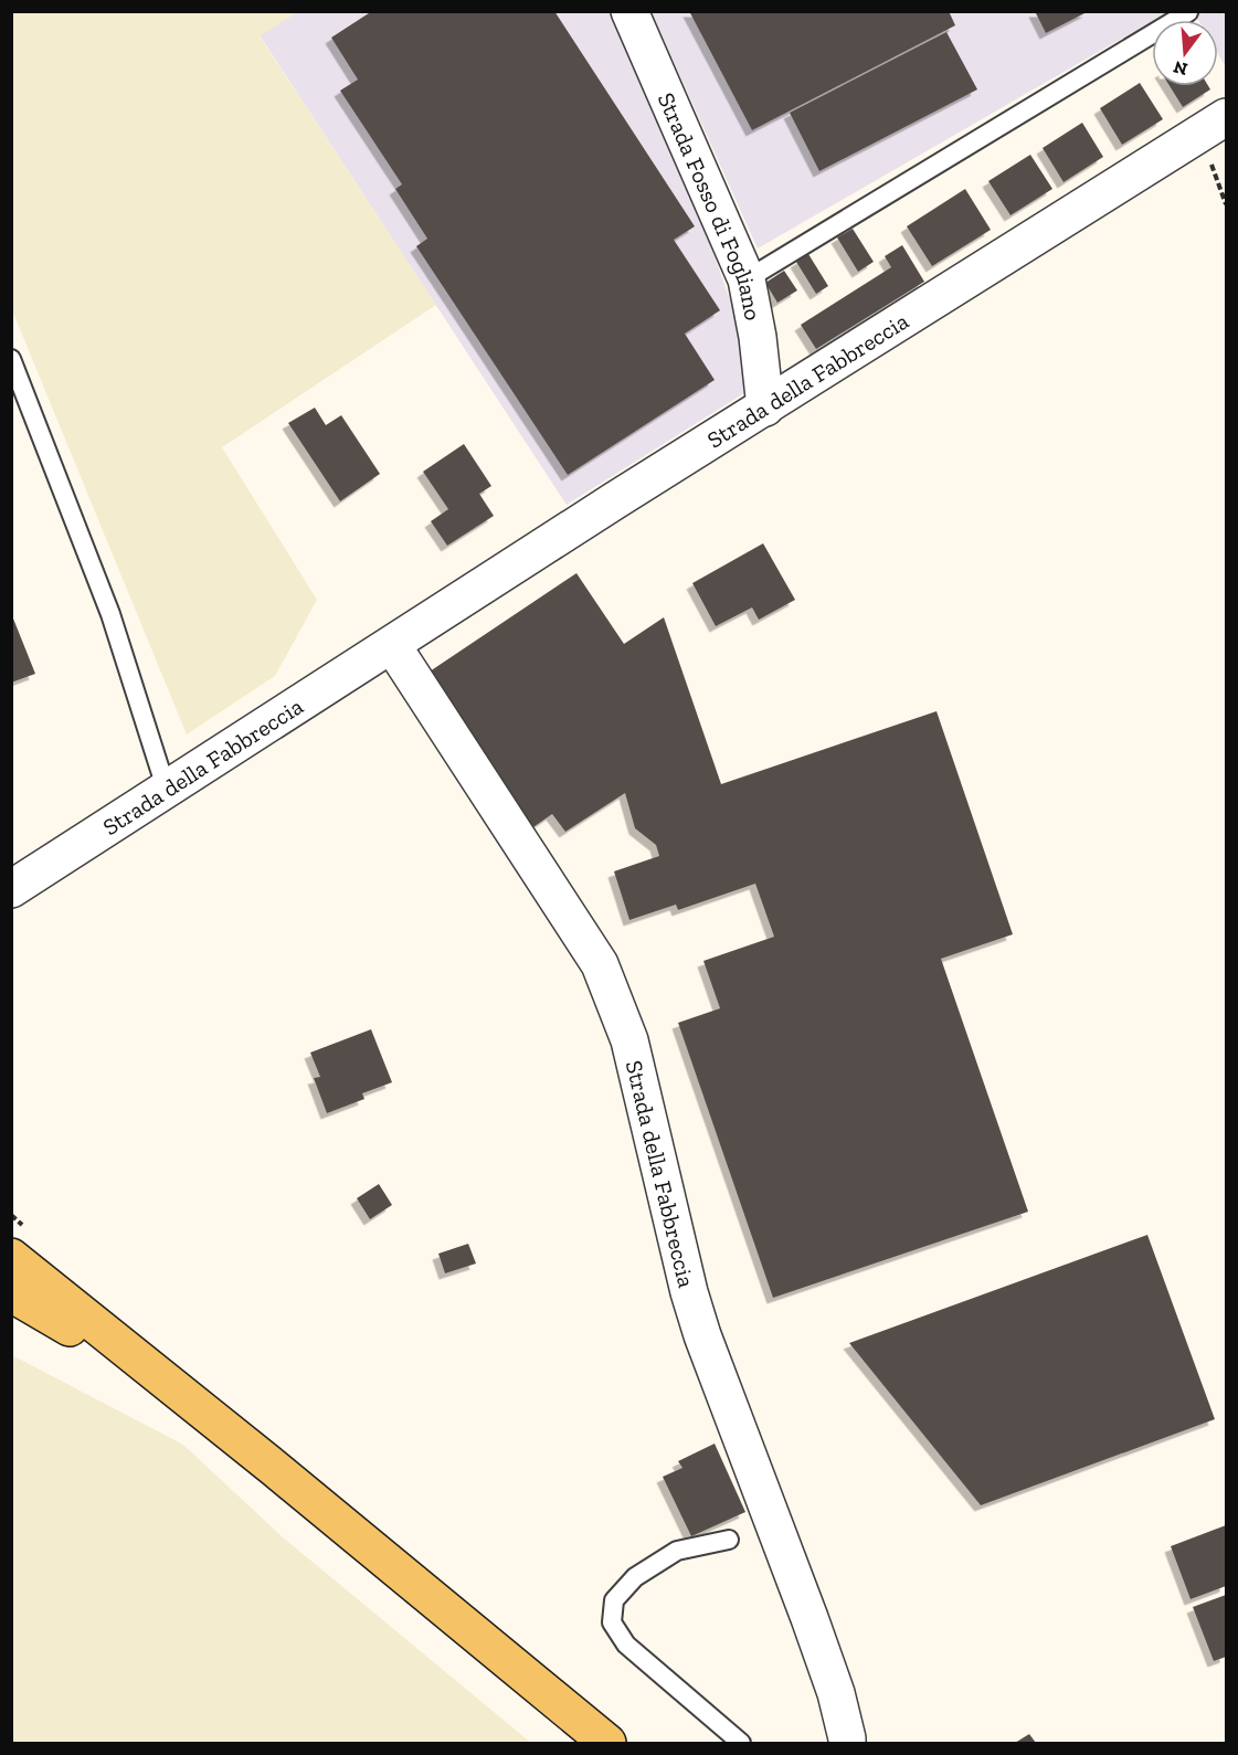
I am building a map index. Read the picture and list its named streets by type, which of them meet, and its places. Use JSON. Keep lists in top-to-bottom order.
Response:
{
  "streets": {
    "street": ["Strada Fosso di Fogliano", "Strada della Fabbreccia"]
  },
  "crossings": [
    ["Strada Fosso di Fogliano", "Strada della Fabbreccia"]
  ],
  "north": "bottom"
}
